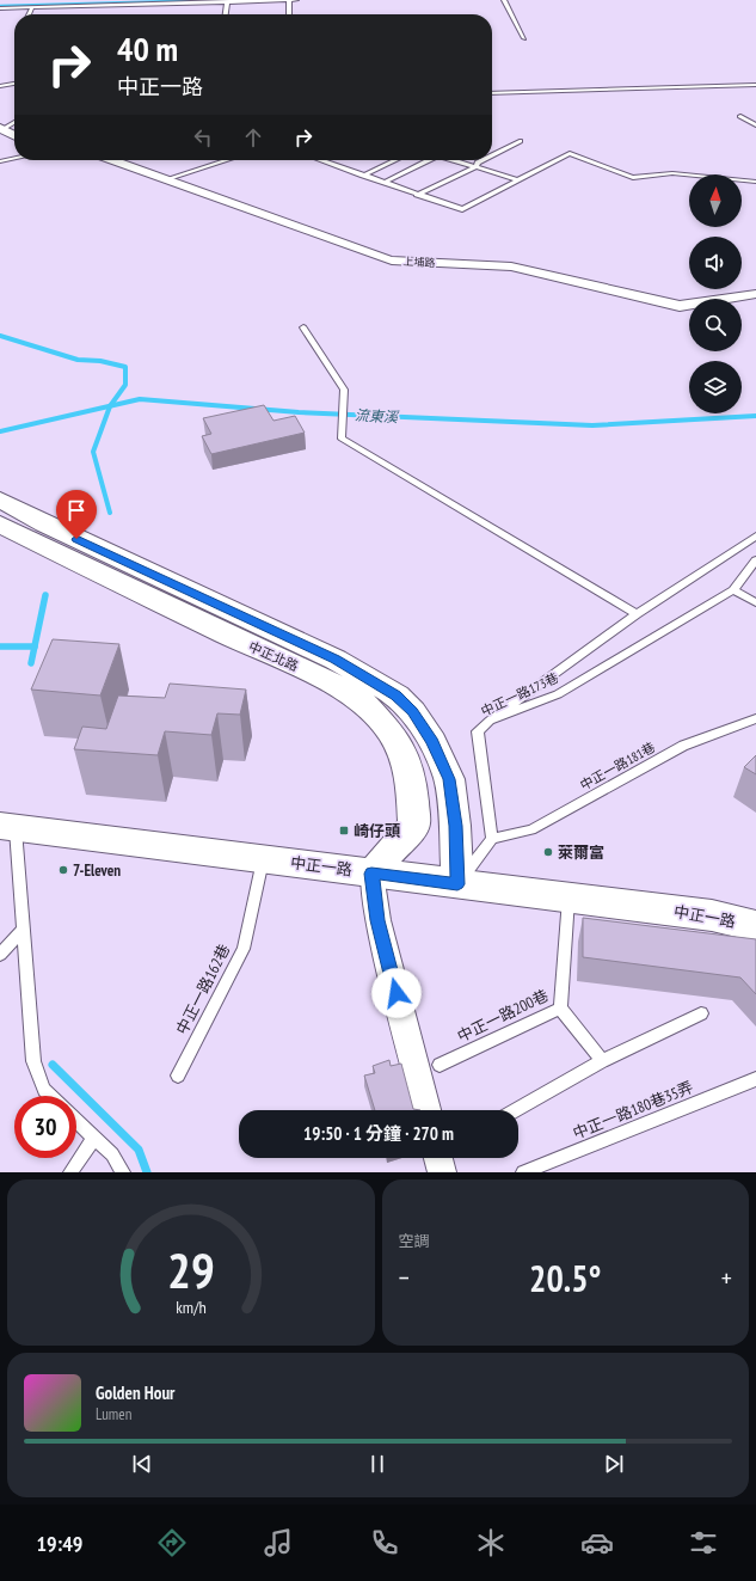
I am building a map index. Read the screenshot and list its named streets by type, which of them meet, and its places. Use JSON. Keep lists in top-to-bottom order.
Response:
{
  "streets": {
    "main road": ["中正北路", "中正一路"],
    "street": ["上埔路"],
    "lane": [
      "中正一路173巷",
      "中正一路181巷",
      "中正一路162巷",
      "中正一路200巷",
      "中正一路180巷35弄"
    ]
  },
  "crossings": [
    ["中正北路", "中正一路"],
    ["中正一路173巷", "中正一路181巷"],
    ["中正一路", "中正一路162巷"],
    ["中正一路", "中正一路200巷"]
  ],
  "water": ["流東溪"],
  "places": {
    "transit": ["崎仔頭"],
    "other": ["萊爾富", "7-Eleven"]
  },
  "north": "top",
  "page": {
    "turn": ["40 m", "中正一路"],
    "limit": "30",
    "trip": "19:50 · 1 分鐘 · 270 m",
    "tile": "空調",
    "heat": ["−", "20.5°", "+"],
    "song": ["Golden Hour", "Lumen"],
    "tabs": "19:49",
    "gauge": ["29", "km/h"]
  }
}
